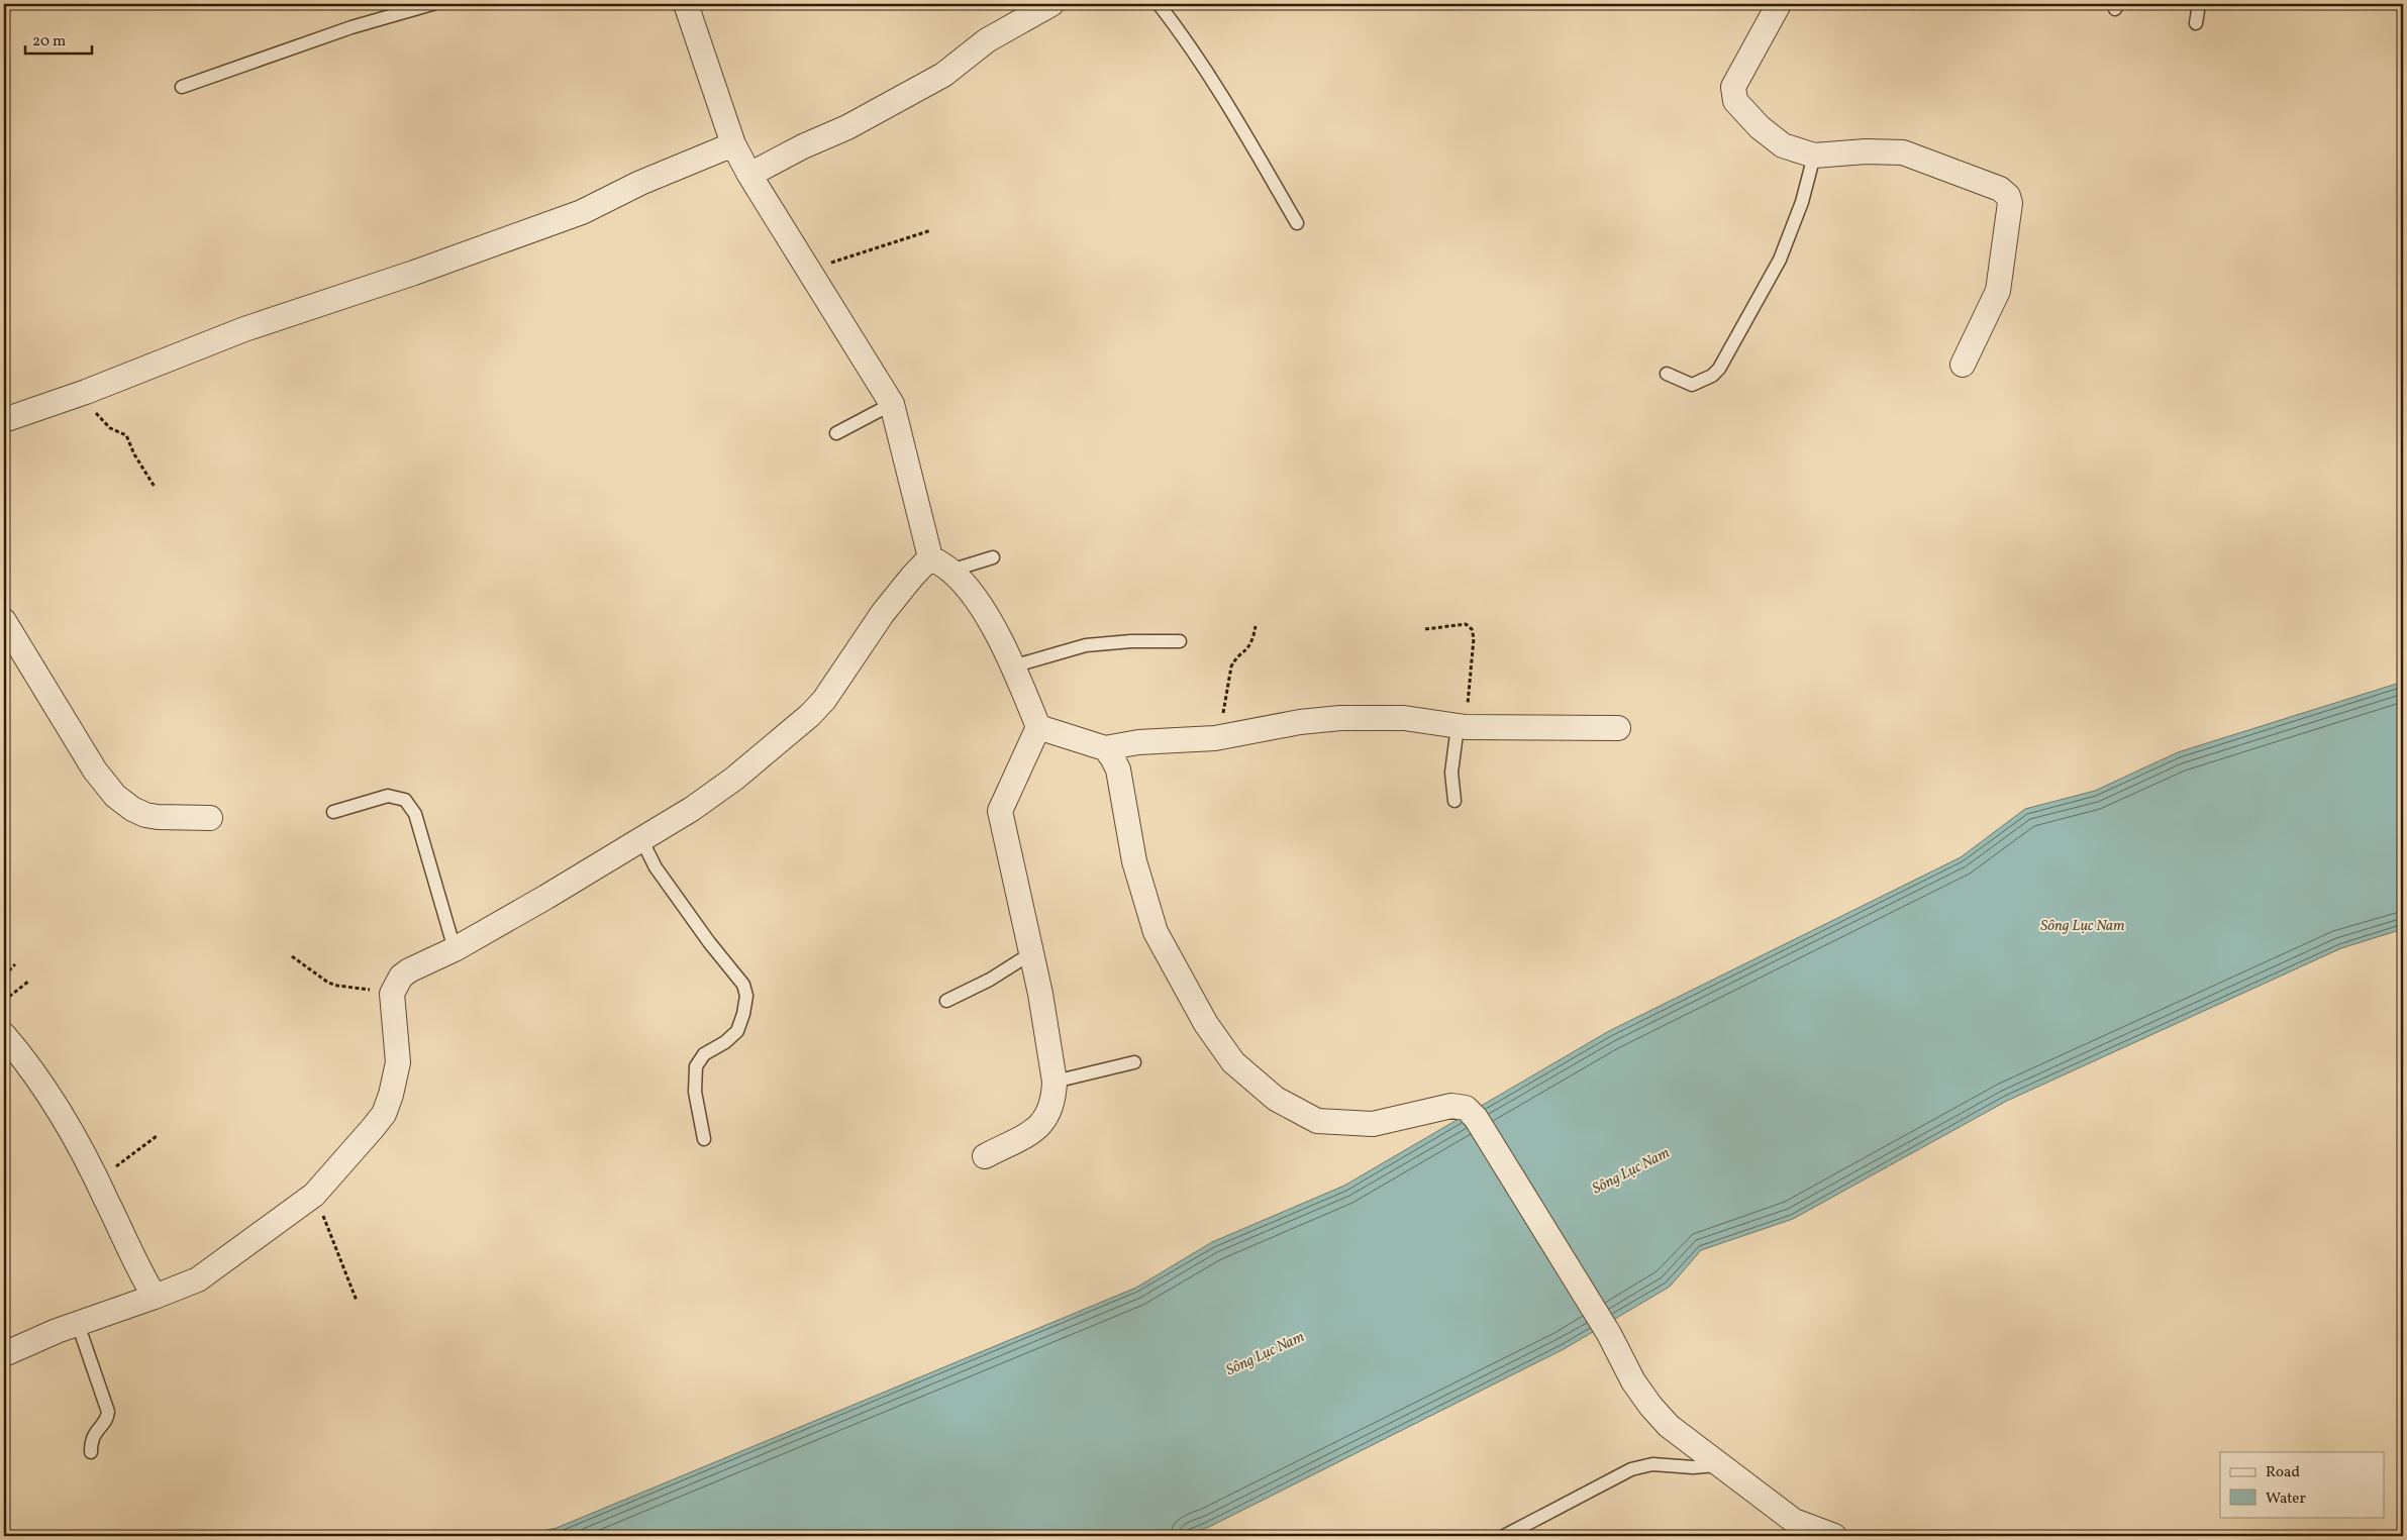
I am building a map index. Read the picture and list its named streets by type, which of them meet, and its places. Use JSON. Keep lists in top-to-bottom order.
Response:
{
  "water": ["Sông Lục Nam"],
  "legend": ["Road", "Water"],
  "scale_bar": "20 m"
}
